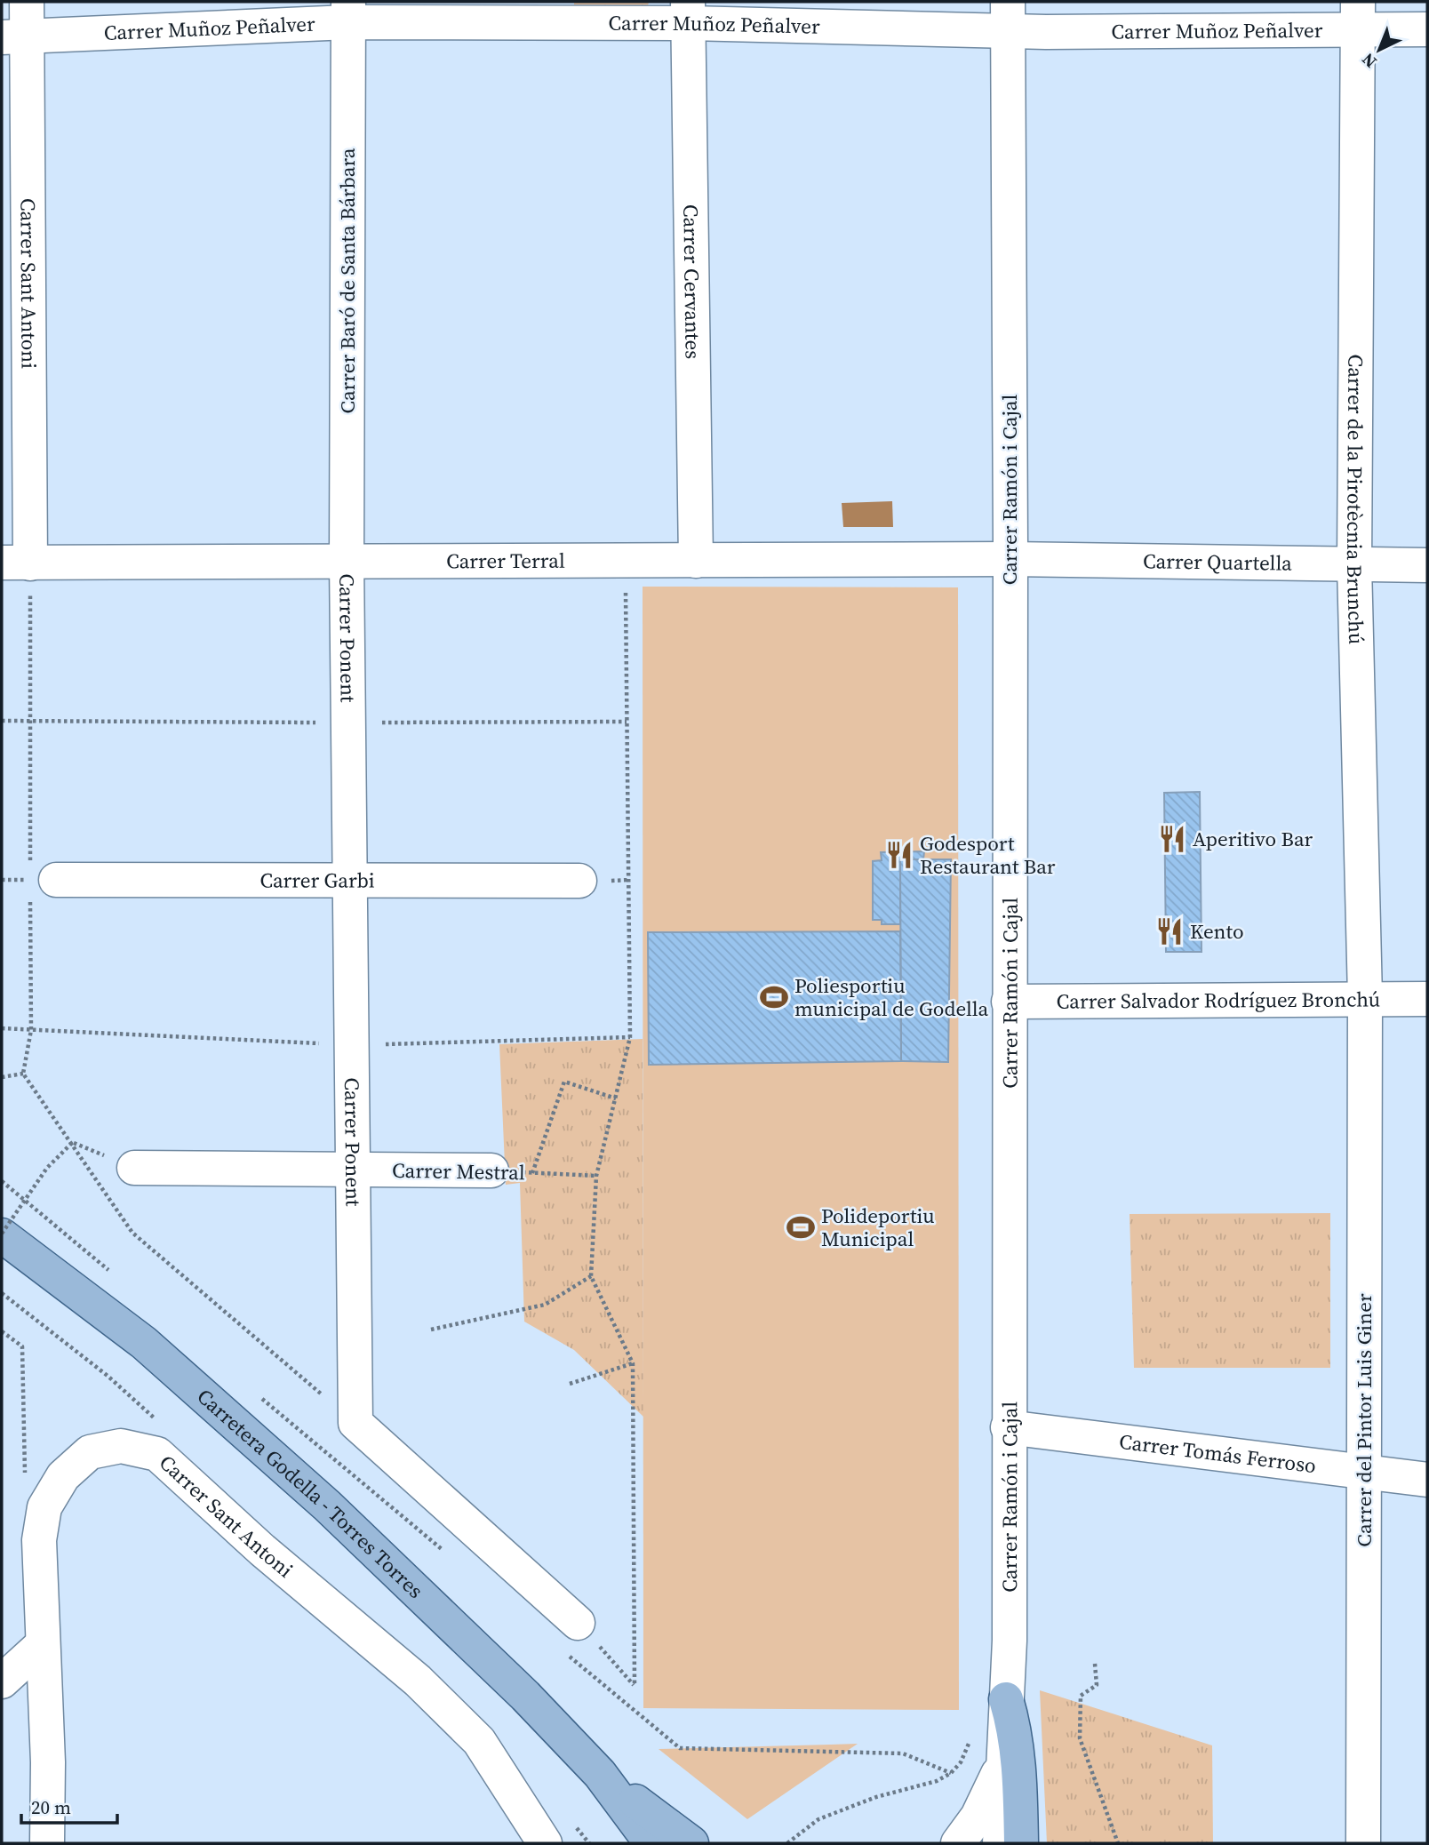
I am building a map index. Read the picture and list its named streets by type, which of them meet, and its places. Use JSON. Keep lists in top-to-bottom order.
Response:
{
  "streets": {
    "main road": ["Carretera Godella - Torres Torres"],
    "street": [
      "Carrer Muñoz Peñalver",
      "Carrer Baró de Santa Bárbara",
      "Carrer Cervantes",
      "Carrer Sant Antoni",
      "Carrer Ramón i Cajal",
      "Carrer de la Pirotècnia Brunchú",
      "Carrer Terral",
      "Carrer Quartella",
      "Carrer Ponent",
      "Carrer Garbi",
      "Carrer Salvador Rodríguez Bronchú",
      "Carrer Mestral",
      "Carrer del Pintor Luis Giner",
      "Carrer Tomás Ferroso"
    ]
  },
  "crossings": [
    ["Carrer Muñoz Peñalver", "Carrer Baró de Santa Bárbara"],
    ["Carrer Muñoz Peñalver", "Carrer Cervantes"],
    ["Carrer Muñoz Peñalver", "Carrer Sant Antoni"],
    ["Carrer Muñoz Peñalver", "Carrer Ramón i Cajal"],
    ["Carrer Muñoz Peñalver", "Carrer de la Pirotècnia Brunchú"],
    ["Carrer Baró de Santa Bárbara", "Carrer Terral"],
    ["Carrer Baró de Santa Bárbara", "Carrer Ponent"],
    ["Carrer Cervantes", "Carrer Terral"],
    ["Carrer Sant Antoni", "Carrer Terral"],
    ["Carrer Ramón i Cajal", "Carrer Terral"],
    ["Carrer Ramón i Cajal", "Carrer Quartella"],
    ["Carrer Ramón i Cajal", "Carrer Salvador Rodríguez Bronchú"],
    ["Carrer Ramón i Cajal", "Carrer Tomás Ferroso"],
    ["Carrer de la Pirotècnia Brunchú", "Carrer Quartella"],
    ["Carrer de la Pirotècnia Brunchú", "Carrer Salvador Rodríguez Bronchú"],
    ["Carrer de la Pirotècnia Brunchú", "Carrer del Pintor Luis Giner"],
    ["Carrer Terral", "Carrer Quartella"],
    ["Carrer Terral", "Carrer Ponent"],
    ["Carrer Ponent", "Carrer Garbi"],
    ["Carrer Ponent", "Carrer Mestral"],
    ["Carrer Salvador Rodríguez Bronchú", "Carrer del Pintor Luis Giner"],
    ["Carrer del Pintor Luis Giner", "Carrer Tomás Ferroso"]
  ],
  "places": {
    "restaurant": ["Aperitivo Bar", "Godesport Restaurant Bar", "Kento"],
    "sports": ["Poliesportiu municipal de Godella", "Polideportiu Municipal"]
  },
  "scale_bar": "20 m",
  "north": "bottom left"
}
